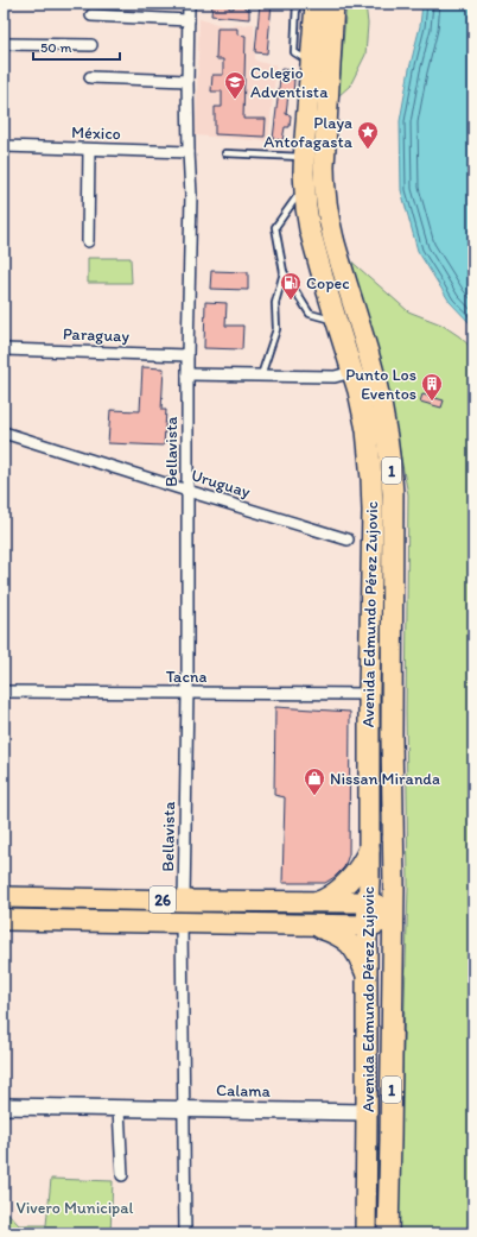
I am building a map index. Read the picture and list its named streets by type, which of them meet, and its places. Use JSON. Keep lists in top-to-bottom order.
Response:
{
  "streets": {
    "highway": ["1", "Avenida Edmundo Pérez Zujovic", "26"],
    "street": [
      "México",
      "Paraguay",
      "Bellavista",
      "Uruguay",
      "Tacna",
      "Calama"
    ]
  },
  "crossings": [
    ["México", "Bellavista"],
    ["Paraguay", "Bellavista"],
    ["Bellavista", "Uruguay"],
    ["Bellavista", "Tacna"],
    ["Bellavista", "26"],
    ["Avenida Edmundo Pérez Zujovic", "Tacna"],
    ["Avenida Edmundo Pérez Zujovic", "26"],
    ["Avenida Edmundo Pérez Zujovic", "Calama"]
  ],
  "parks": ["Vivero Municipal"],
  "places": {
    "school or university": ["Colegio Adventista"],
    "place": ["Playa Antofagasta"],
    "fuel station": ["Copec"],
    "building": ["Punto Los Eventos"],
    "shop": ["Nissan Miranda"]
  },
  "scale_bar": "50 m"
}
